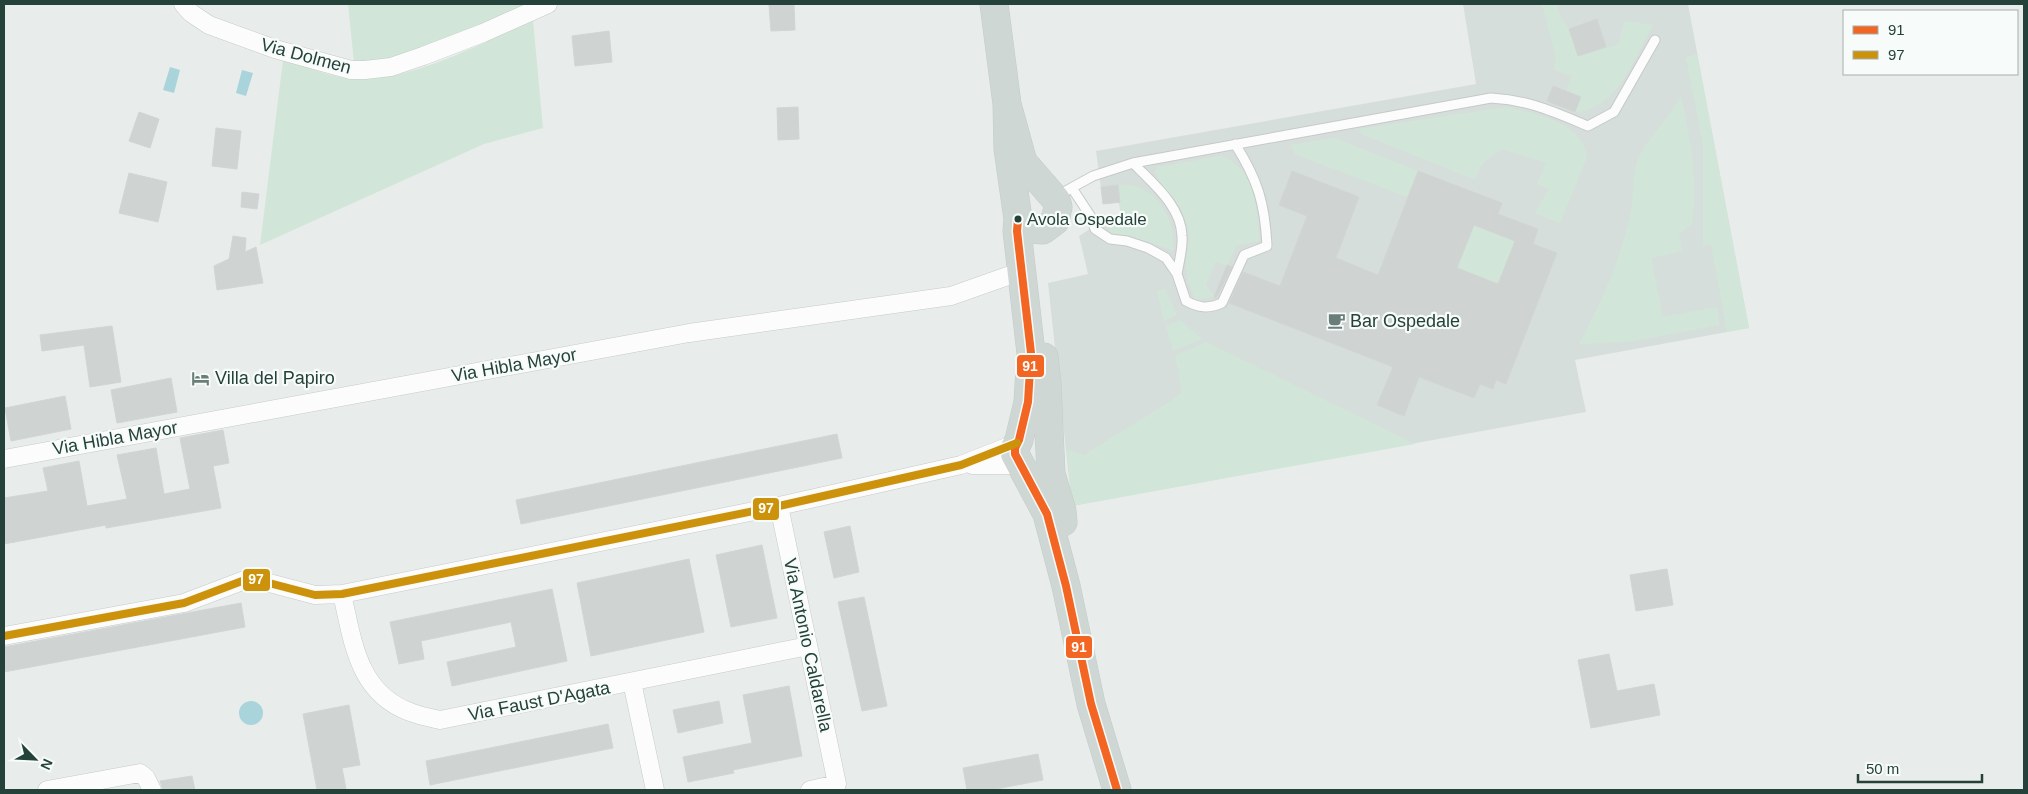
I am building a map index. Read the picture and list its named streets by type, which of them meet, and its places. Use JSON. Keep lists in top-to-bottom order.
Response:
{
  "streets": {
    "street": [
      "Via Dolmen",
      "Via Hibla Mayor",
      "Via Antonio Caldarella",
      "Via Faust D'Agata"
    ]
  },
  "crossings": [
    ["Via Antonio Caldarella", "Via Faust D'Agata"]
  ],
  "places": {
    "other": ["Avola Ospedale"],
    "cafe": ["Bar Ospedale"],
    "hotel": ["Villa del Papiro"]
  },
  "lines": ["transit line 91", "transit line 97"],
  "legend": ["91", "97"],
  "scale_bar": "50 m",
  "north": "bottom right"
}
